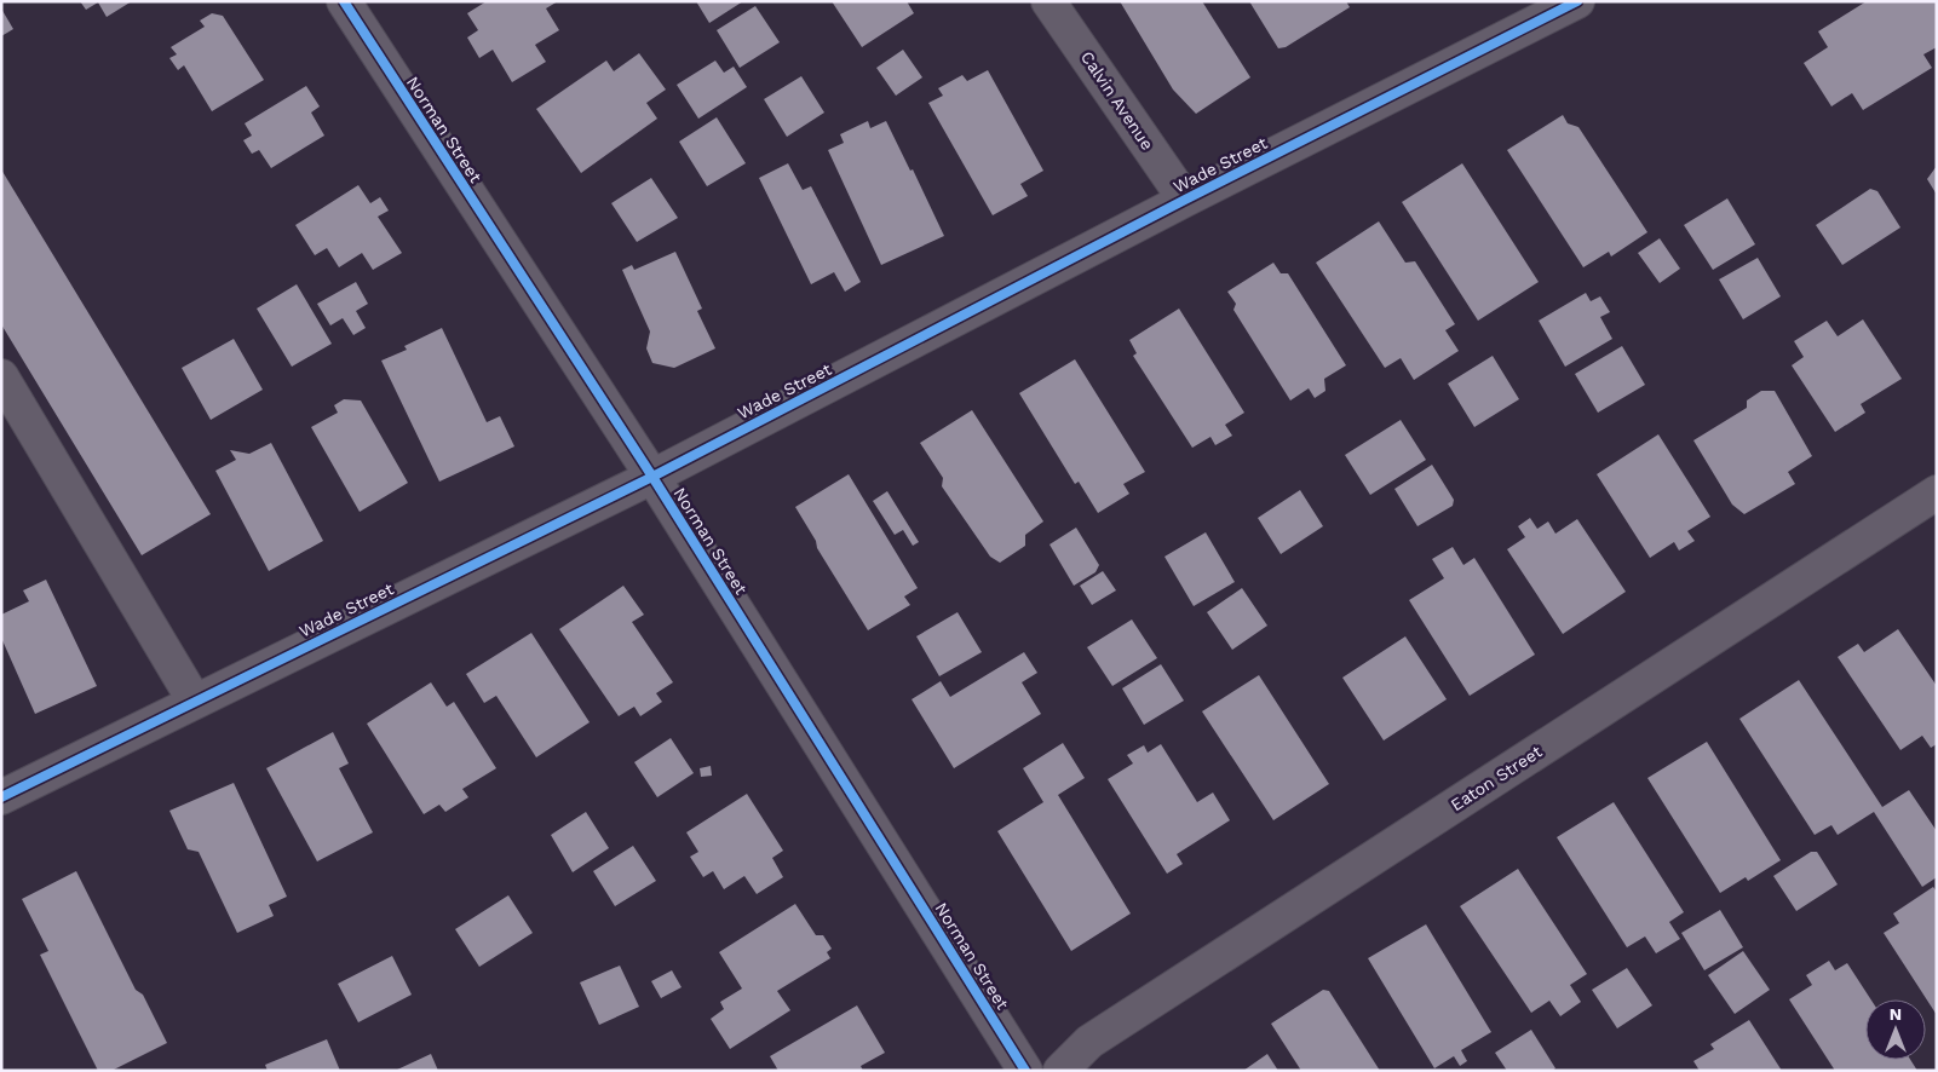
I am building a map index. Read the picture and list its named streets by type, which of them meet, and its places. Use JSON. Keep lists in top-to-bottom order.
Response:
{
  "streets": {
    "street": [
      "Calvin Avenue",
      "Norman Street",
      "Wade Street",
      "Eaton Street"
    ]
  },
  "crossings": [
    ["Calvin Avenue", "Wade Street"],
    ["Norman Street", "Wade Street"]
  ],
  "north": "top"
}
